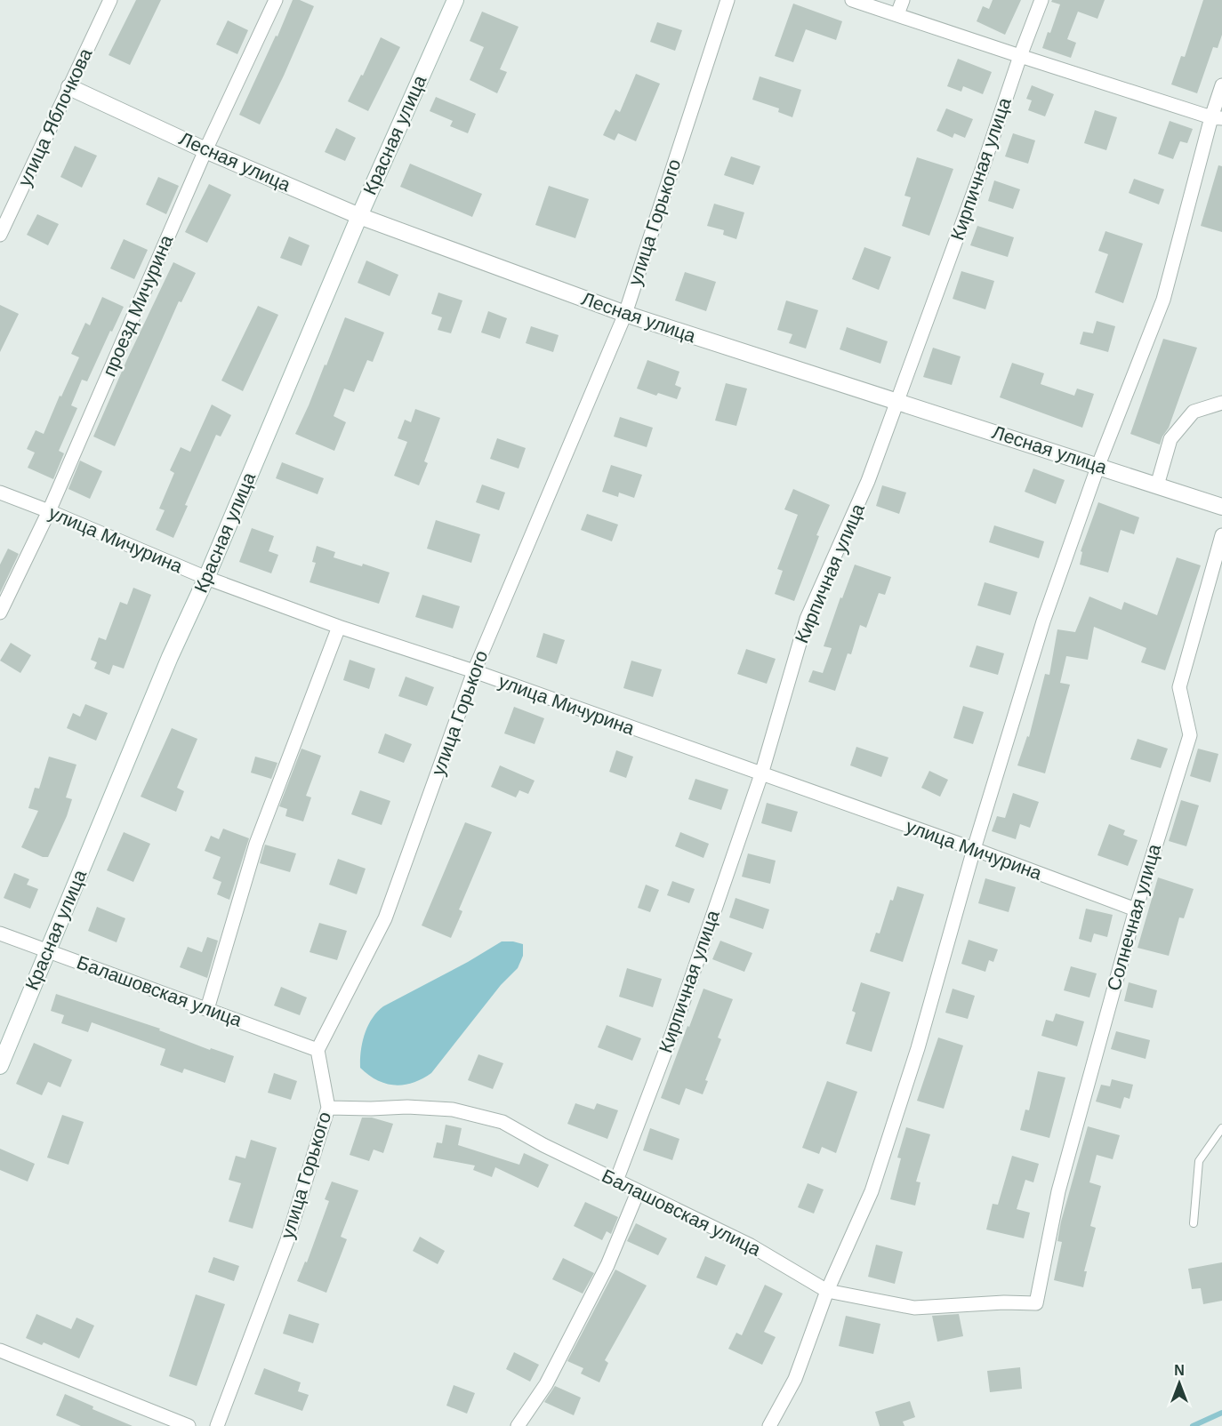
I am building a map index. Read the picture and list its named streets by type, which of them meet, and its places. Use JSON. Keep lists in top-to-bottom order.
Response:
{
  "streets": {
    "street": [
      "улица Яблочкова",
      "Красная улица",
      "Лесная улица",
      "Кирпичная улица",
      "улица Горького",
      "проезд Мичурина",
      "улица Мичурина",
      "Солнечная улица",
      "Балашовская улица"
    ]
  },
  "crossings": [
    ["улица Яблочкова", "Лесная улица"],
    ["Красная улица", "Лесная улица"],
    ["Красная улица", "улица Мичурина"],
    ["Красная улица", "Балашовская улица"],
    ["Лесная улица", "Кирпичная улица"],
    ["Лесная улица", "улица Горького"],
    ["Лесная улица", "проезд Мичурина"],
    ["Кирпичная улица", "улица Мичурина"],
    ["Кирпичная улица", "Балашовская улица"],
    ["улица Горького", "улица Мичурина"],
    ["улица Горького", "Балашовская улица"],
    ["проезд Мичурина", "улица Мичурина"],
    ["улица Мичурина", "Солнечная улица"],
    ["Солнечная улица", "Балашовская улица"]
  ],
  "north": "top"
}
